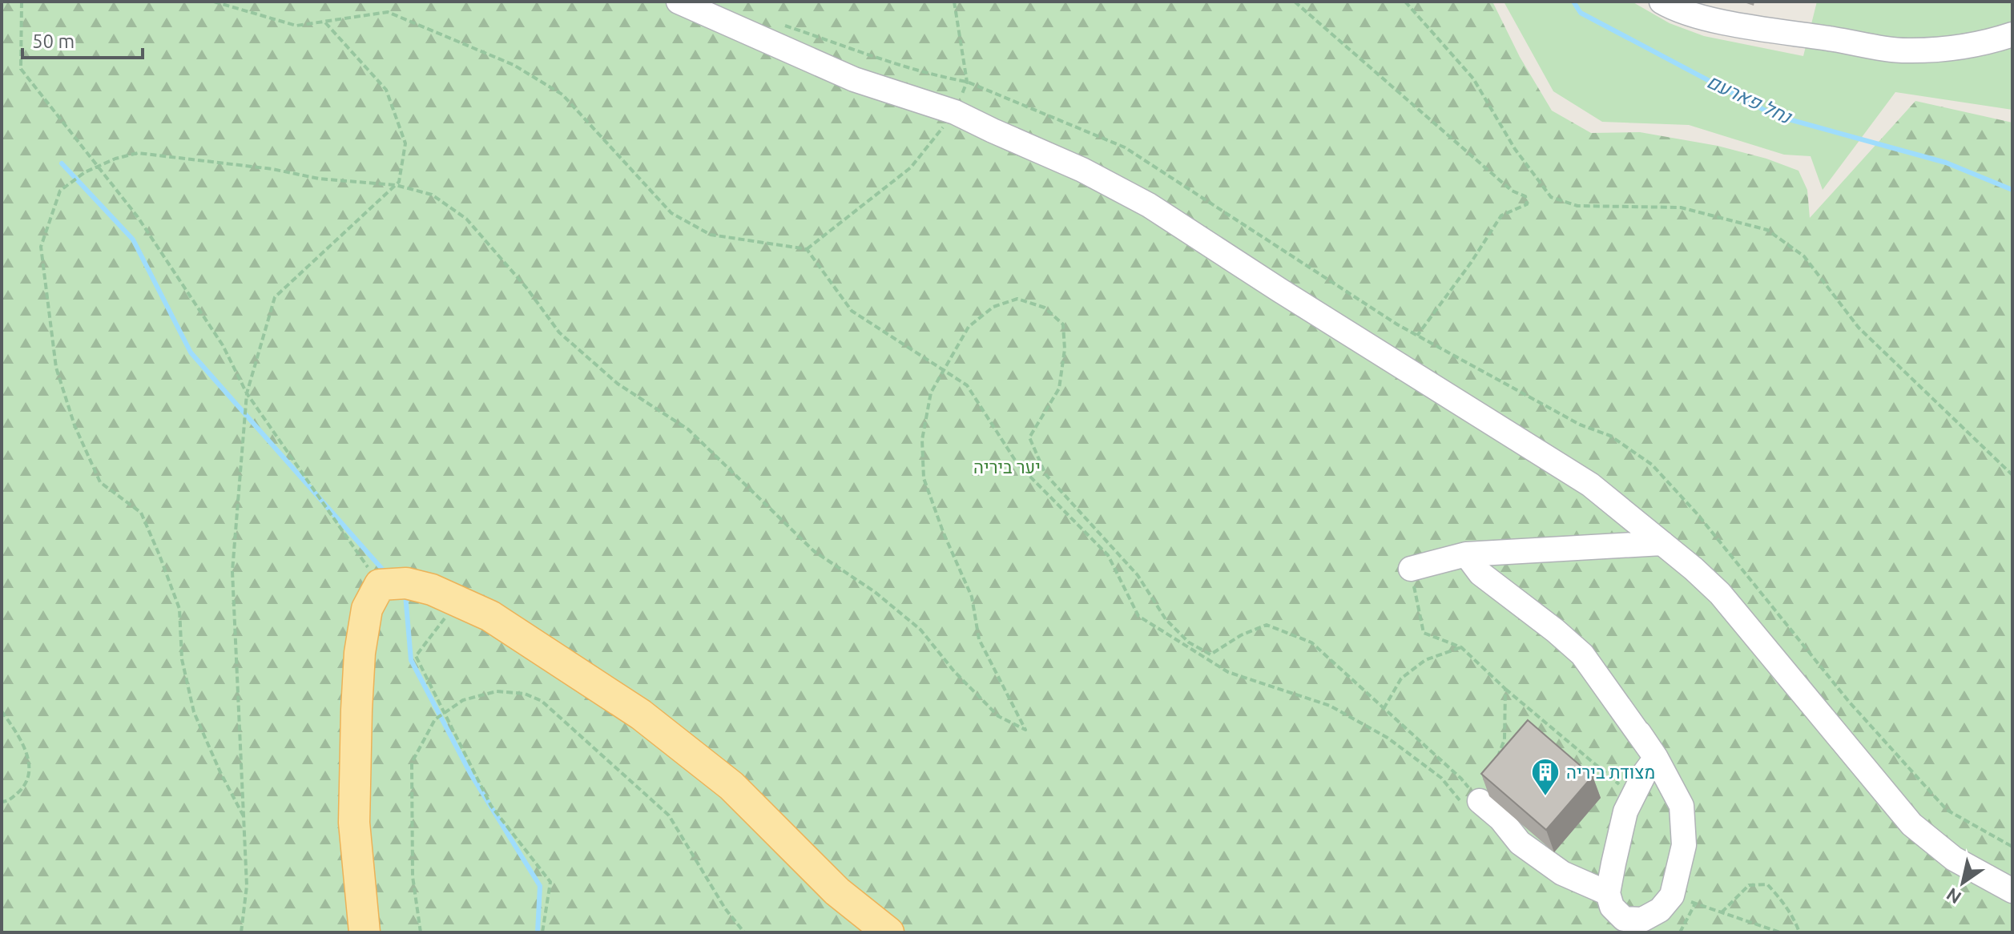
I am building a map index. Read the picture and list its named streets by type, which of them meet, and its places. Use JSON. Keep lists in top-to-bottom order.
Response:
{
  "water": ["נחל פארעם"],
  "parks": ["יער ביריה"],
  "places": {
    "building": ["מצודת ביריה"]
  },
  "scale_bar": "50 m",
  "north": "bottom left"
}
